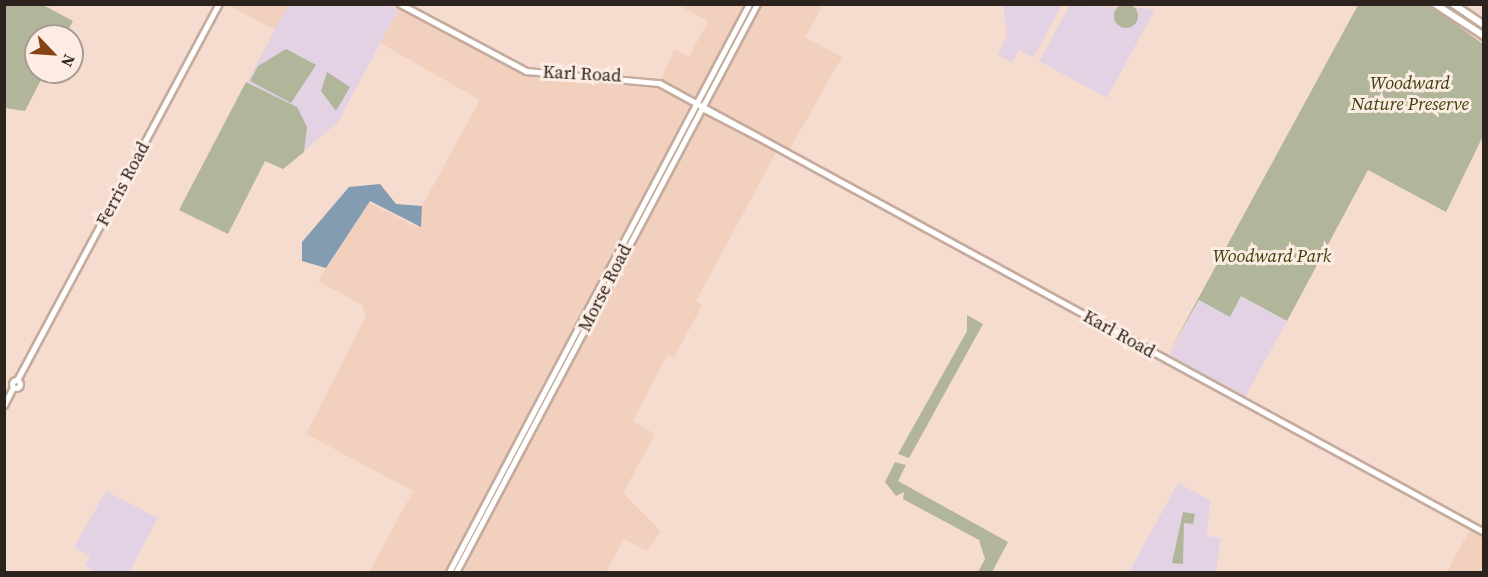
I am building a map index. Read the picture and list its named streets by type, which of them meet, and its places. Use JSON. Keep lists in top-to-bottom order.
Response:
{
  "streets": {
    "main road": ["Karl Road", "Ferris Road", "Morse Road"]
  },
  "crossings": [
    ["Karl Road", "Morse Road"]
  ],
  "parks": ["Woodward Nature Preserve", "Woodward Park"],
  "north": "bottom right"
}
